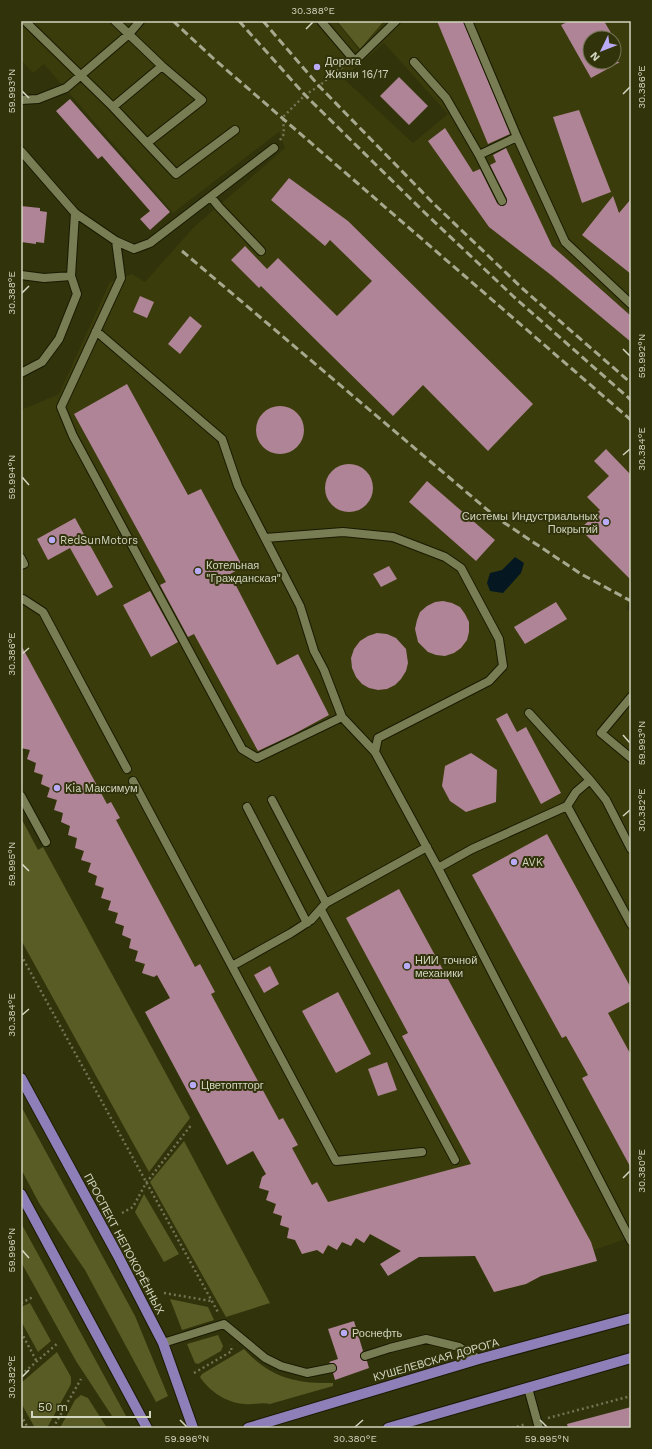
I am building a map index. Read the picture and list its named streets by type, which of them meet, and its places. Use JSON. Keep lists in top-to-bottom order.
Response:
{
  "streets": {
    "main road": ["ПРОСПЕКТ НЕПОКОРЁННЫХ", "КУШЕЛЕВСКАЯ ДОРОГА"]
  },
  "places": [
    "Дорога Жизни 16/17",
    "Системы Индустриальных Покрытий",
    "RedSunMotors",
    "Котельная \"Гражданская\"",
    "Kia Максимум",
    "AVK",
    "НИИ точной механики",
    "Цветоптторг",
    "Роснефть"
  ],
  "scale_bar": "50 m",
  "north": "bottom left",
  "coordinates": [
    "30.388°E",
    "30.386°E",
    "59.993°N",
    "59.992°N",
    "30.384°E",
    "59.994°N",
    "30.382°E",
    "59.995°N",
    "30.380°E",
    "59.996°N"
  ]
}
